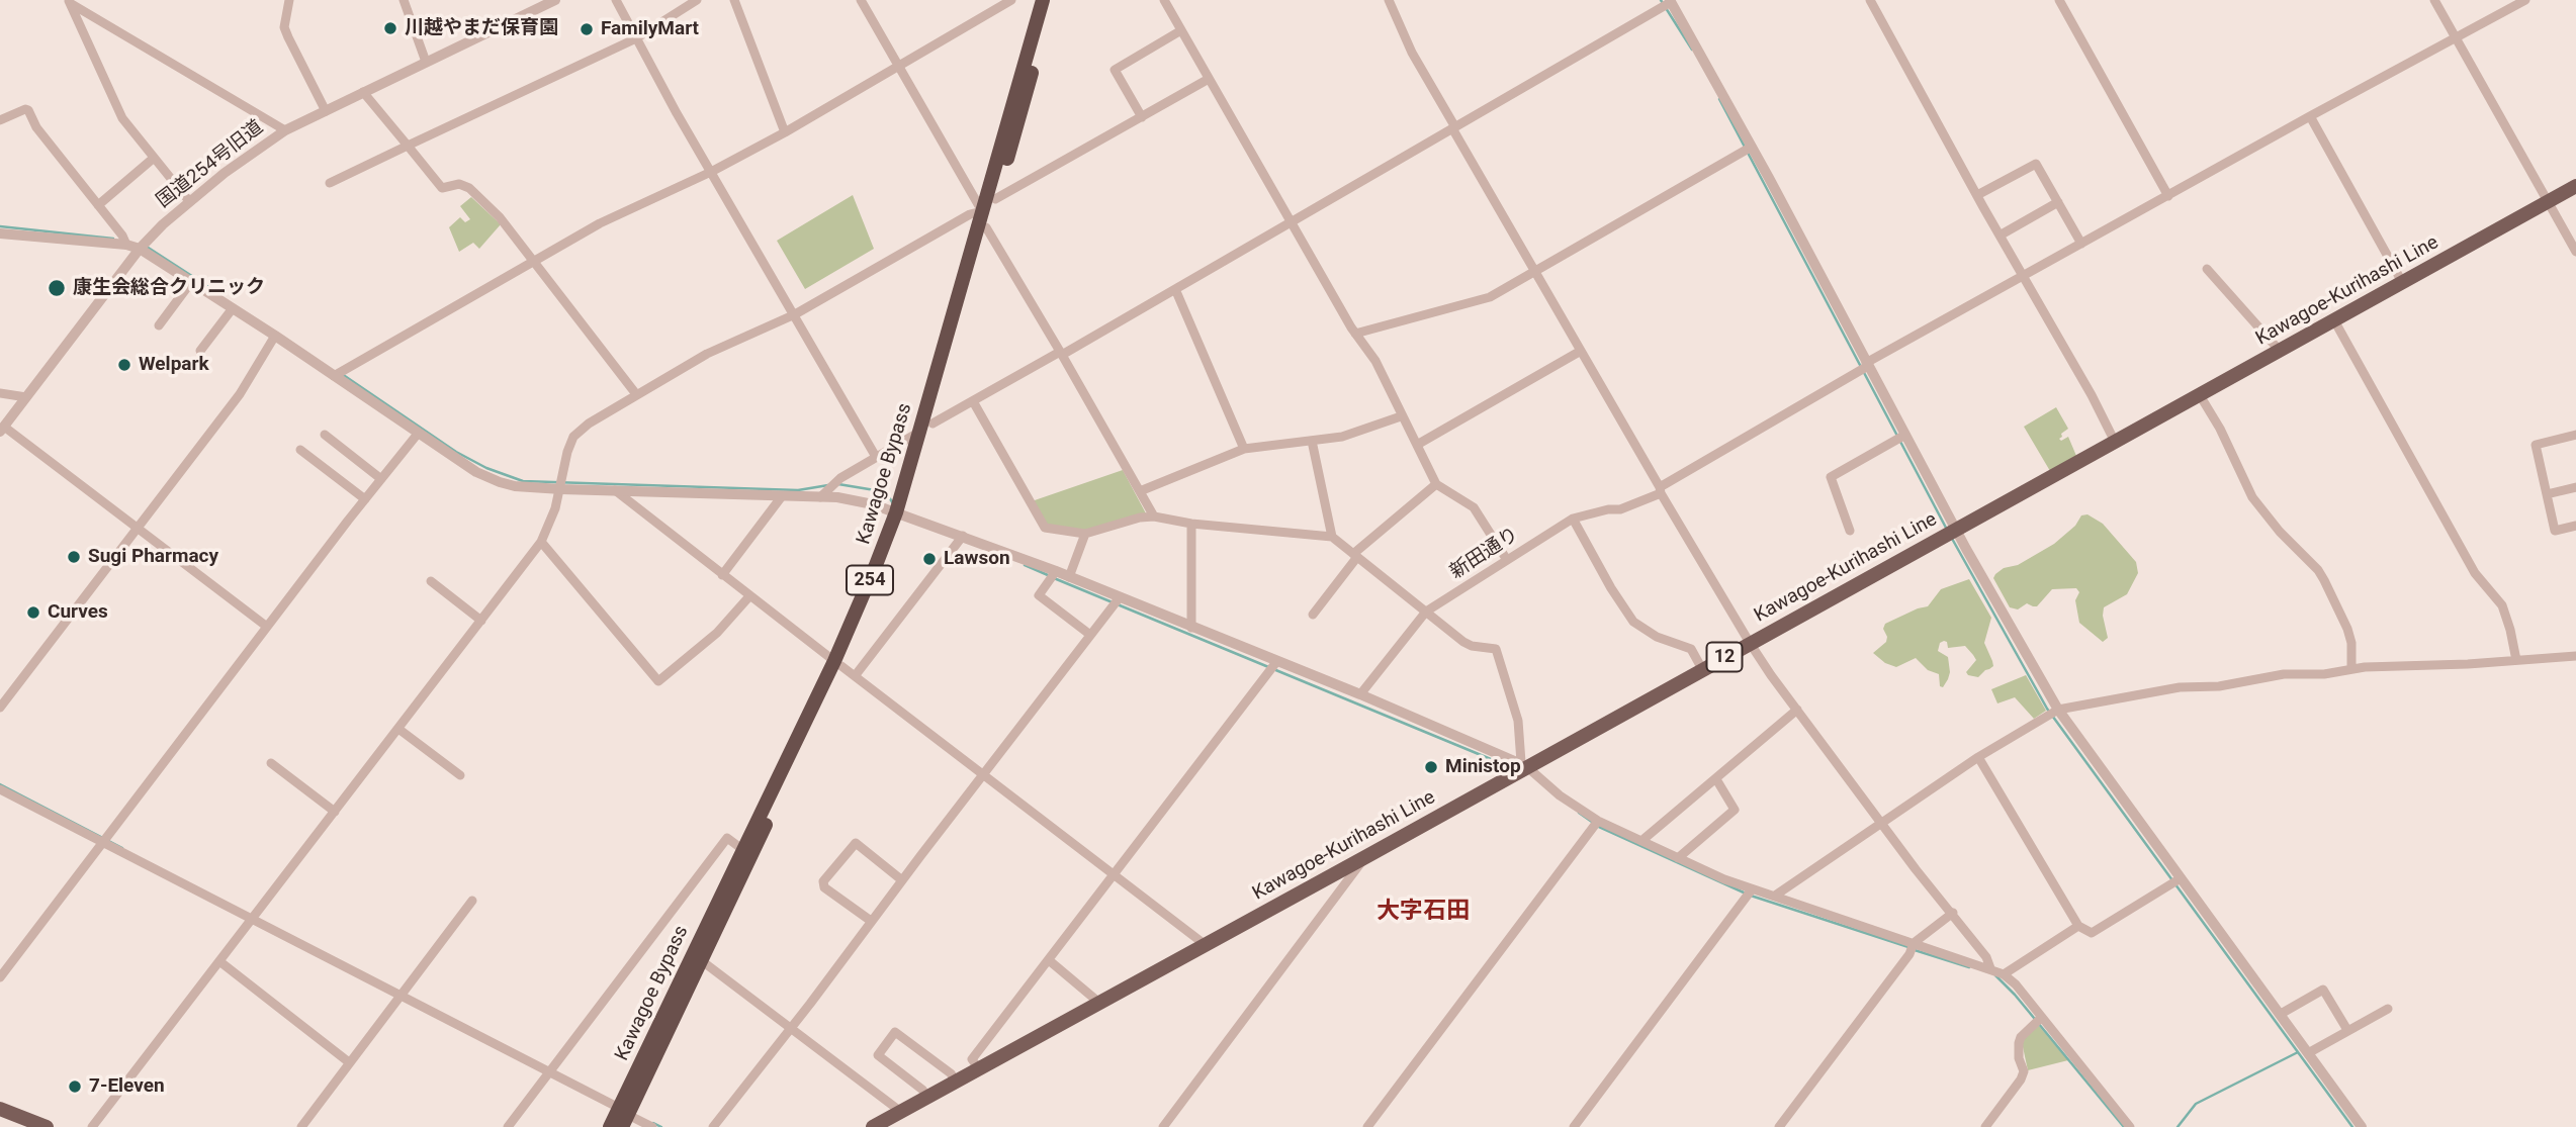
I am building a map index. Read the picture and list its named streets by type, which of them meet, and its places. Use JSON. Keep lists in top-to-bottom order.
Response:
{
  "streets": {
    "highway": ["Kawagoe Bypass", "254"],
    "main road": ["Kawagoe-Kurihashi Line", "12"],
    "street": ["国道254号旧道", "新田通り"]
  },
  "districts": ["大字石田"],
  "places": [
    "川越やまだ保育園",
    "FamilyMart",
    "康生会総合クリニック",
    "Welpark",
    "Sugi Pharmacy",
    "Lawson",
    "Curves",
    "Ministop",
    "7-Eleven"
  ]
}
